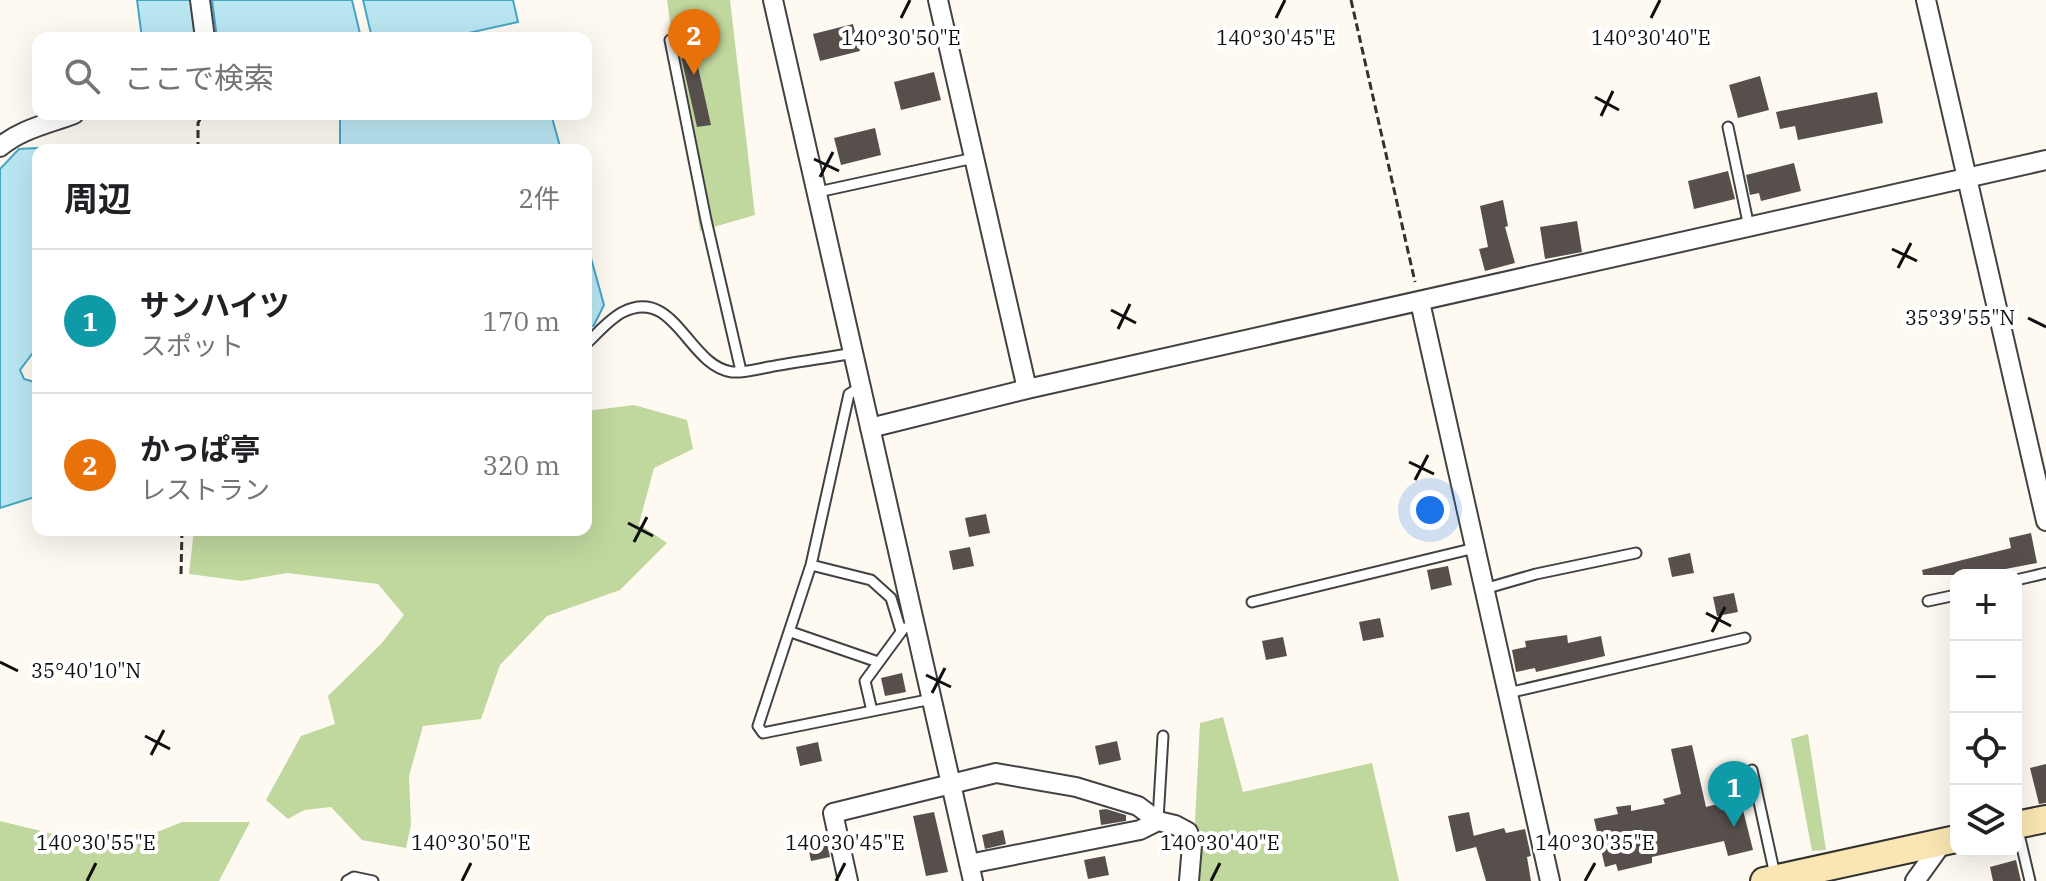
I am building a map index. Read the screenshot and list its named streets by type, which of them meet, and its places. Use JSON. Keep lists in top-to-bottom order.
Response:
{
  "page": {
    "pins": ["2", "1"],
    "search": "ここで検索",
    "heading": ["周辺", "2件"],
    "list": [
      {
        "mark": "1",
        "name": "サンハイツ",
        "note": "スポット",
        "value": "170 m"
      },
      {
        "mark": "2",
        "name": "かっぱ亭",
        "note": "レストラン",
        "value": "320 m"
      }
    ],
    "map_buttons": ["+", "−"]
  },
  "coordinates": [
    "140°30'50\"E",
    "140°30'45\"E",
    "140°30'40\"E",
    "35°39'55\"N",
    "35°40'10\"N",
    "140°30'55\"E",
    "140°30'35\"E"
  ]
}
